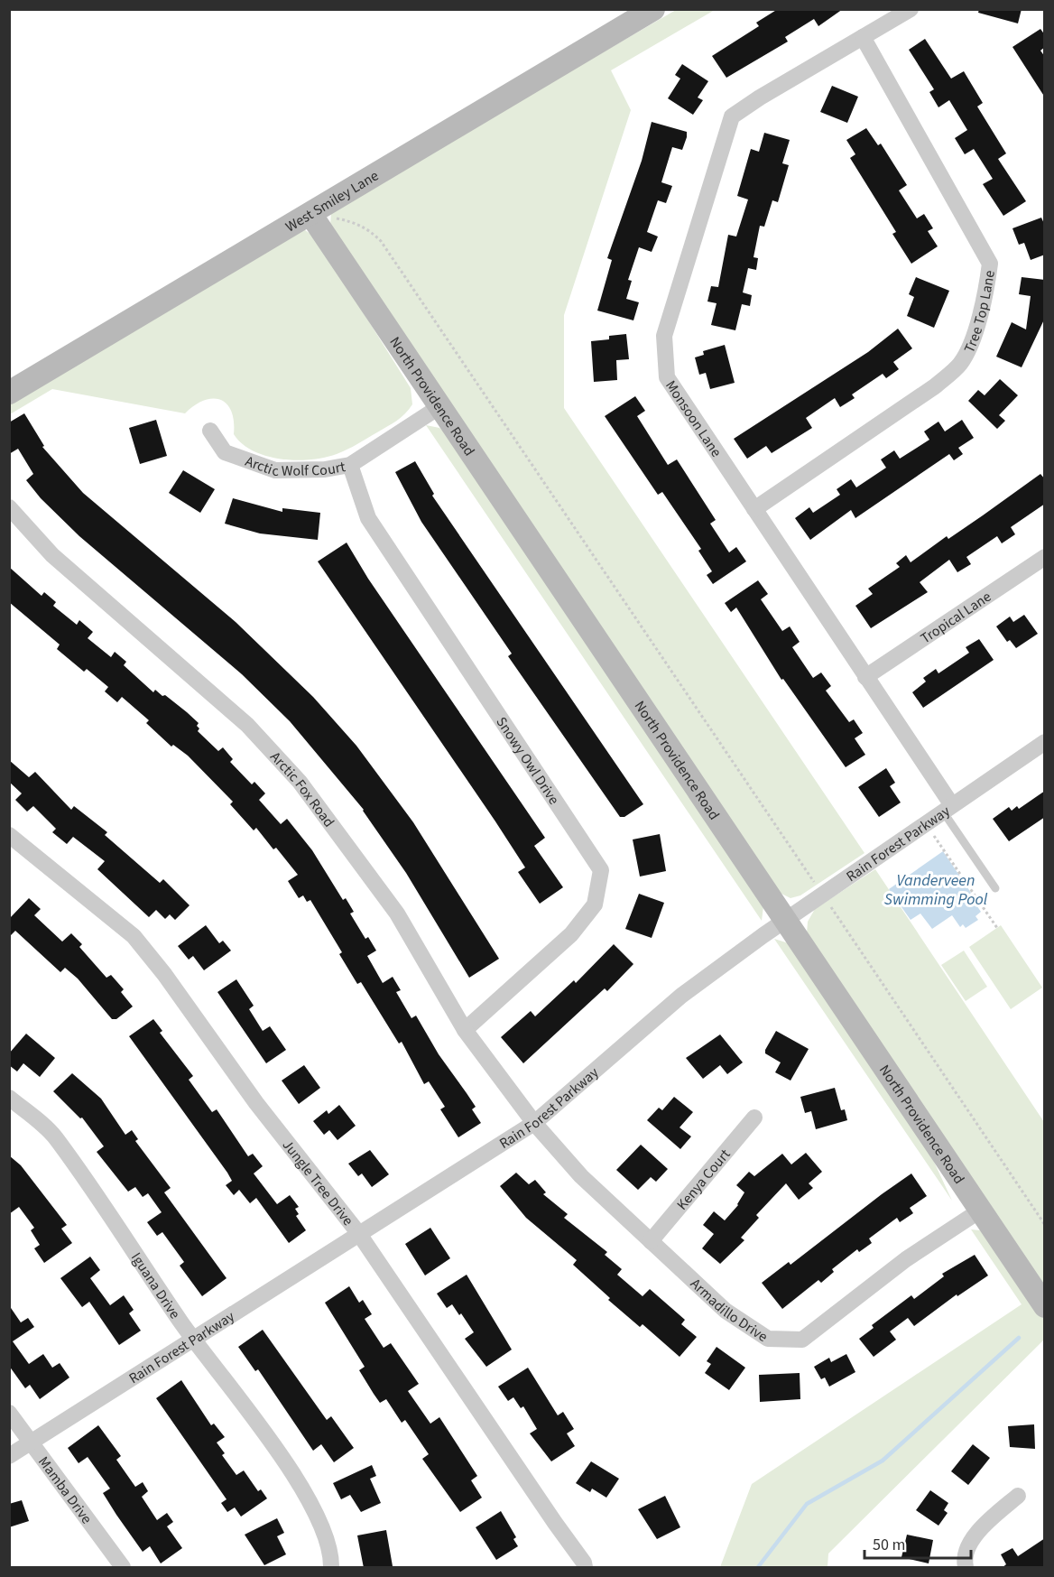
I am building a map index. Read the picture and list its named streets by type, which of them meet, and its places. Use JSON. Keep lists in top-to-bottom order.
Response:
{
  "streets": {
    "street": [
      "West Smiley Lane",
      "Tree Top Lane",
      "North Providence Road",
      "Monsoon Lane",
      "Arctic Wolf Court",
      "Tropical Lane",
      "Snowy Owl Drive",
      "Arctic Fox Road",
      "Rain Forest Parkway",
      "Kenya Court",
      "Jungle Tree Drive",
      "Iguana Drive",
      "Armadillo Drive",
      "Mamba Drive"
    ]
  },
  "crossings": [
    ["West Smiley Lane", "North Providence Road"],
    ["Tree Top Lane", "Monsoon Lane"],
    ["North Providence Road", "Arctic Wolf Court"],
    ["North Providence Road", "Rain Forest Parkway"],
    ["North Providence Road", "Armadillo Drive"],
    ["Monsoon Lane", "Tropical Lane"],
    ["Monsoon Lane", "Rain Forest Parkway"],
    ["Arctic Wolf Court", "Snowy Owl Drive"],
    ["Snowy Owl Drive", "Arctic Fox Road"],
    ["Arctic Fox Road", "Rain Forest Parkway"],
    ["Arctic Fox Road", "Armadillo Drive"],
    ["Rain Forest Parkway", "Jungle Tree Drive"],
    ["Rain Forest Parkway", "Iguana Drive"],
    ["Rain Forest Parkway", "Armadillo Drive"],
    ["Rain Forest Parkway", "Mamba Drive"],
    ["Kenya Court", "Armadillo Drive"]
  ],
  "water": ["Vanderveen Swimming Pool"],
  "scale_bar": "50 m"
}
